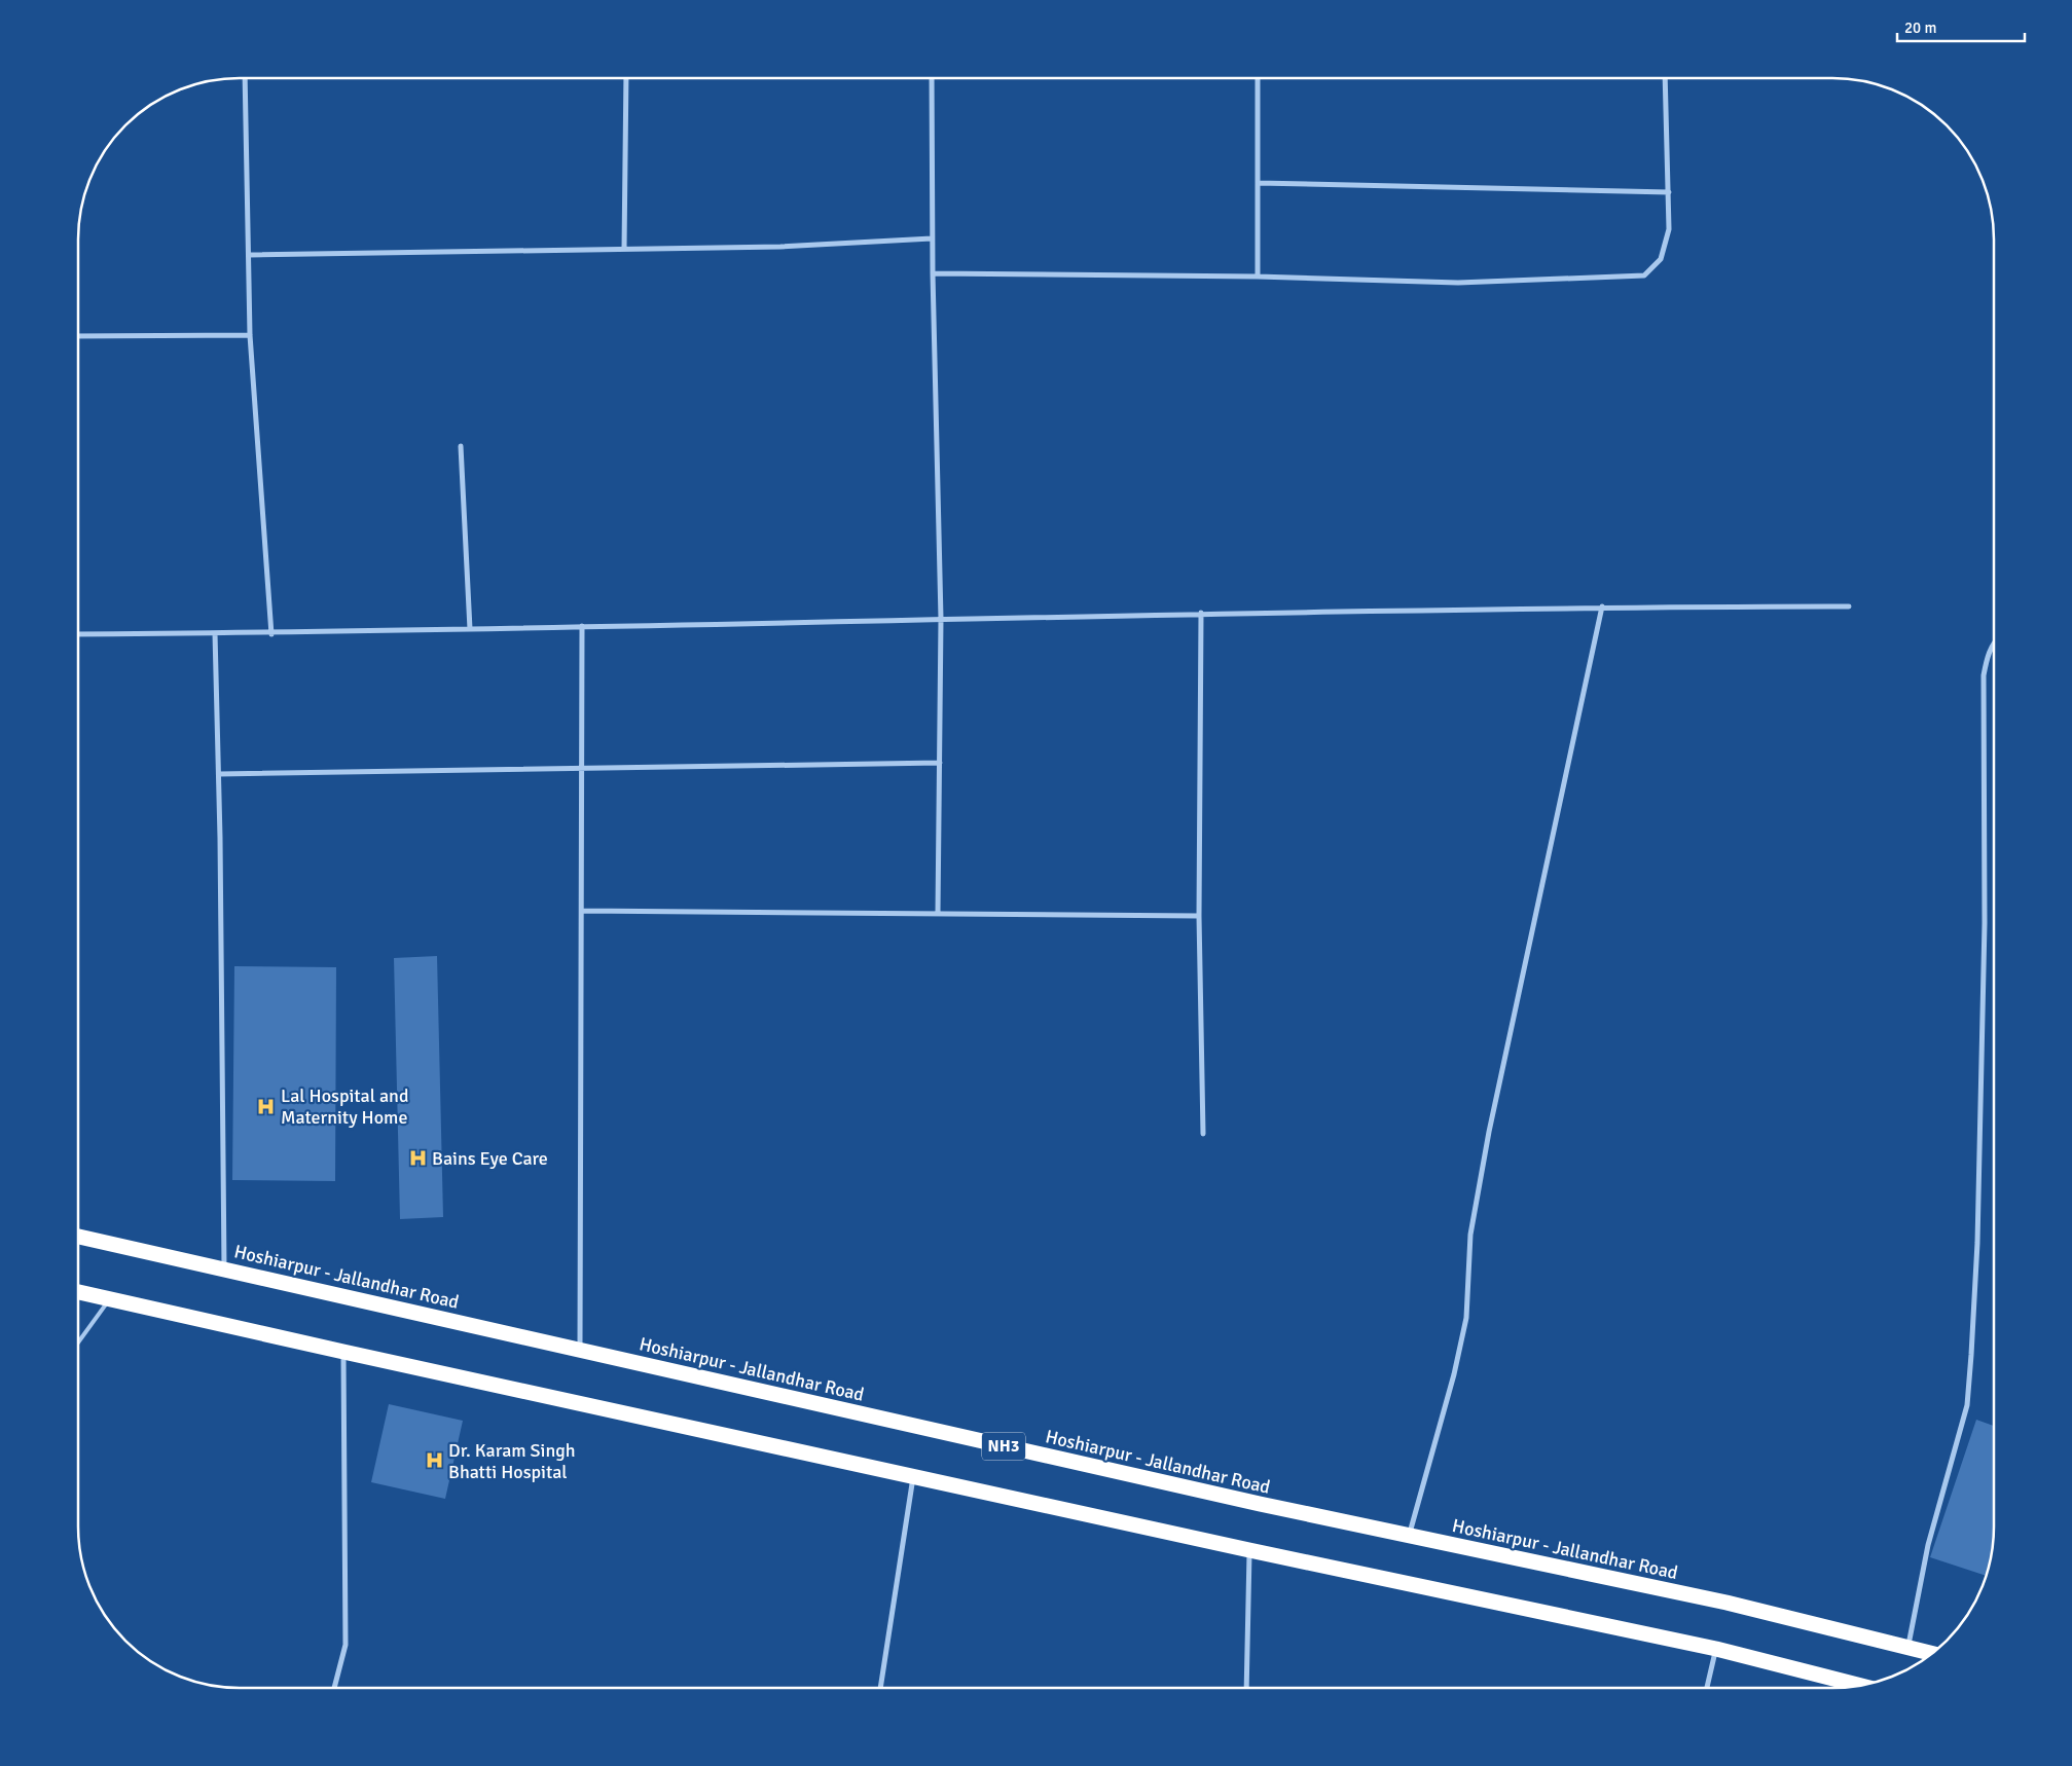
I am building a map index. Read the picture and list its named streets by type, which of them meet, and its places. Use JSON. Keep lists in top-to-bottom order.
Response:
{
  "streets": {
    "highway": ["Hoshiarpur - Jallandhar Road", "NH3"]
  },
  "places": {
    "hospital": ["Lal Hospital and Maternity Home", "Bains Eye Care", "Dr. Karam Singh Bhatti Hospital"]
  },
  "scale_bar": "20 m"
}
